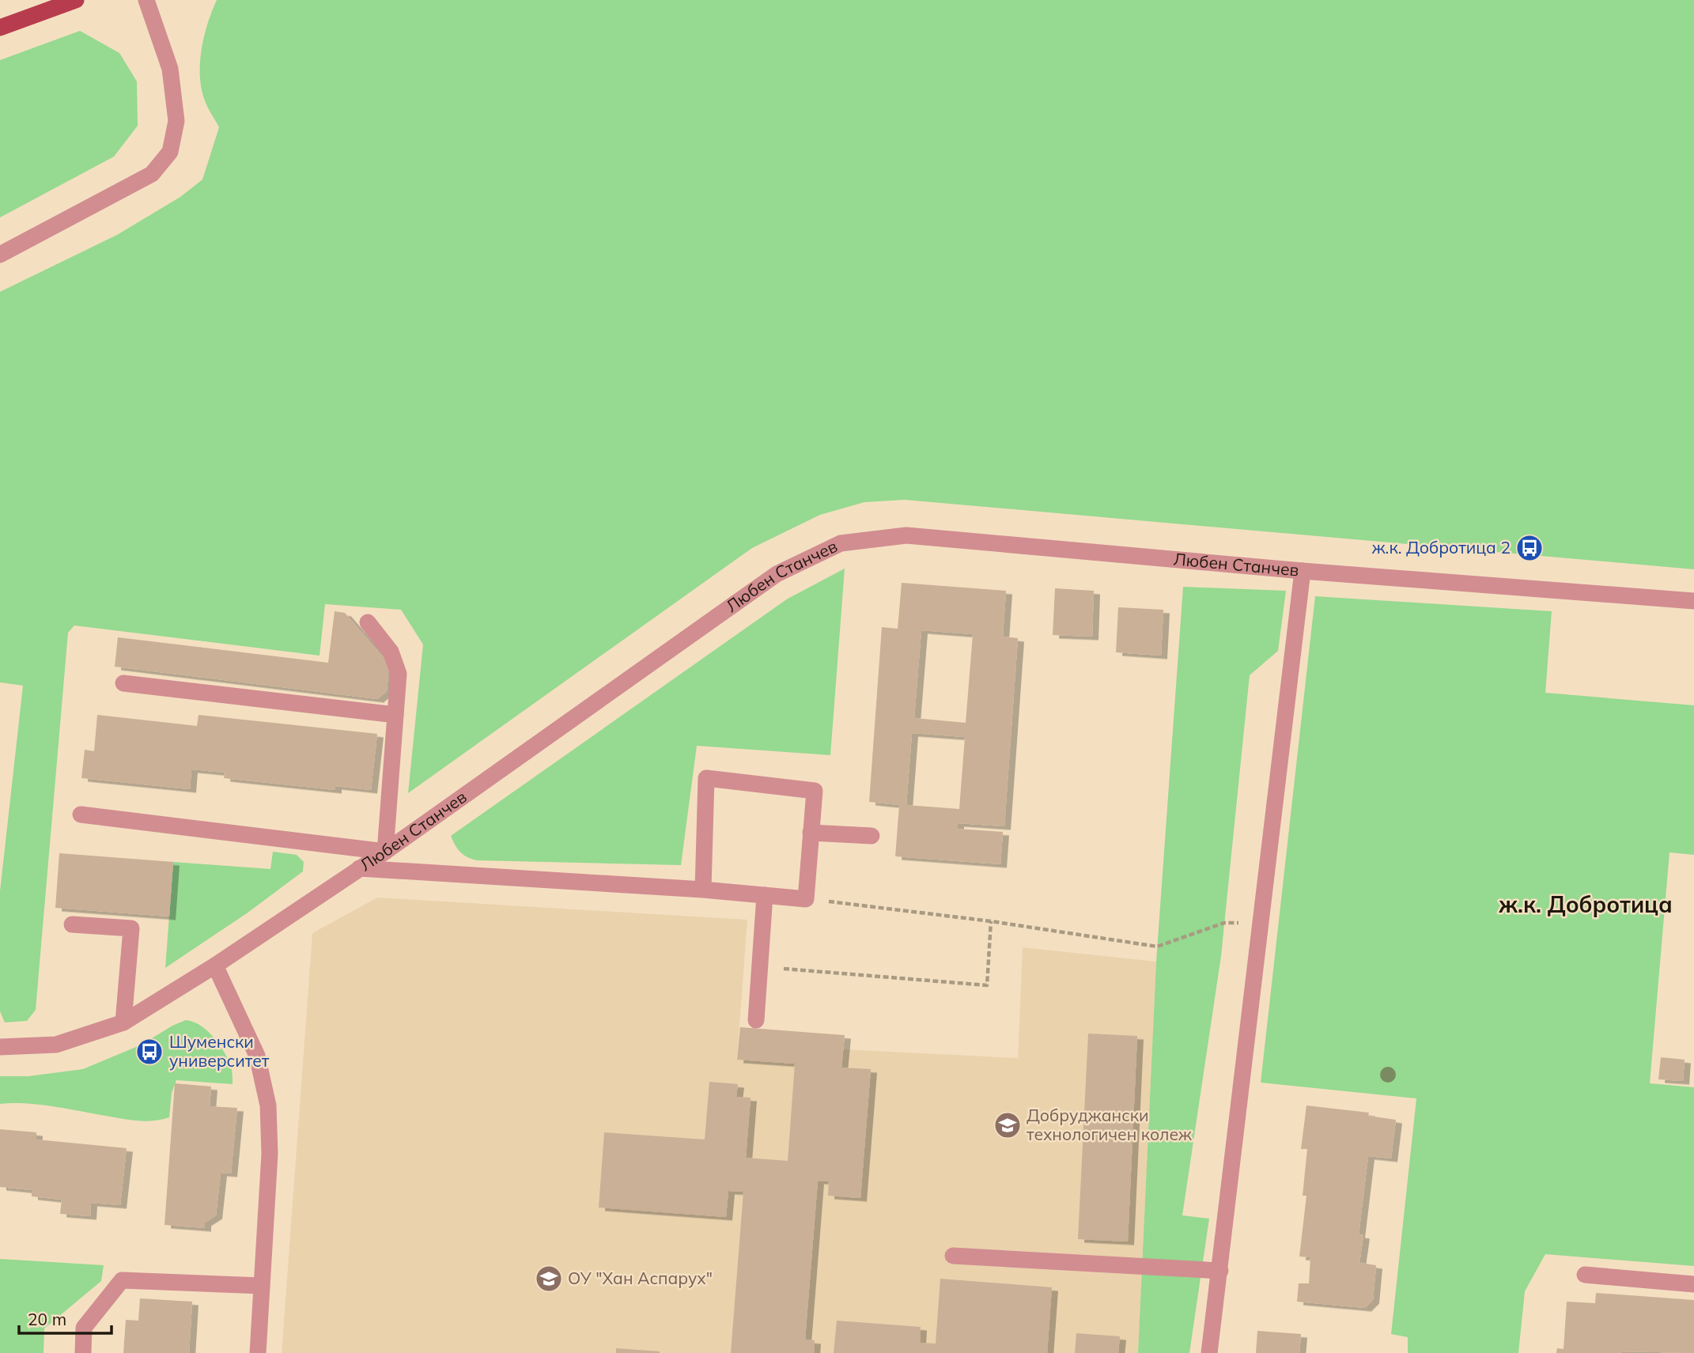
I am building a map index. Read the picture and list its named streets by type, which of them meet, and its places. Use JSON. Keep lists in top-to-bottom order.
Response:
{
  "streets": {
    "street": ["Любен Станчев"]
  },
  "districts": ["ж.к. Добротица"],
  "places": {
    "bus stop": ["ж.к. Добротица 2", "Шуменски университет"],
    "school or university": ["Добруджански технологичен колеж", "ОУ \"Хан Аспарух\""]
  },
  "scale_bar": "20 m"
}
